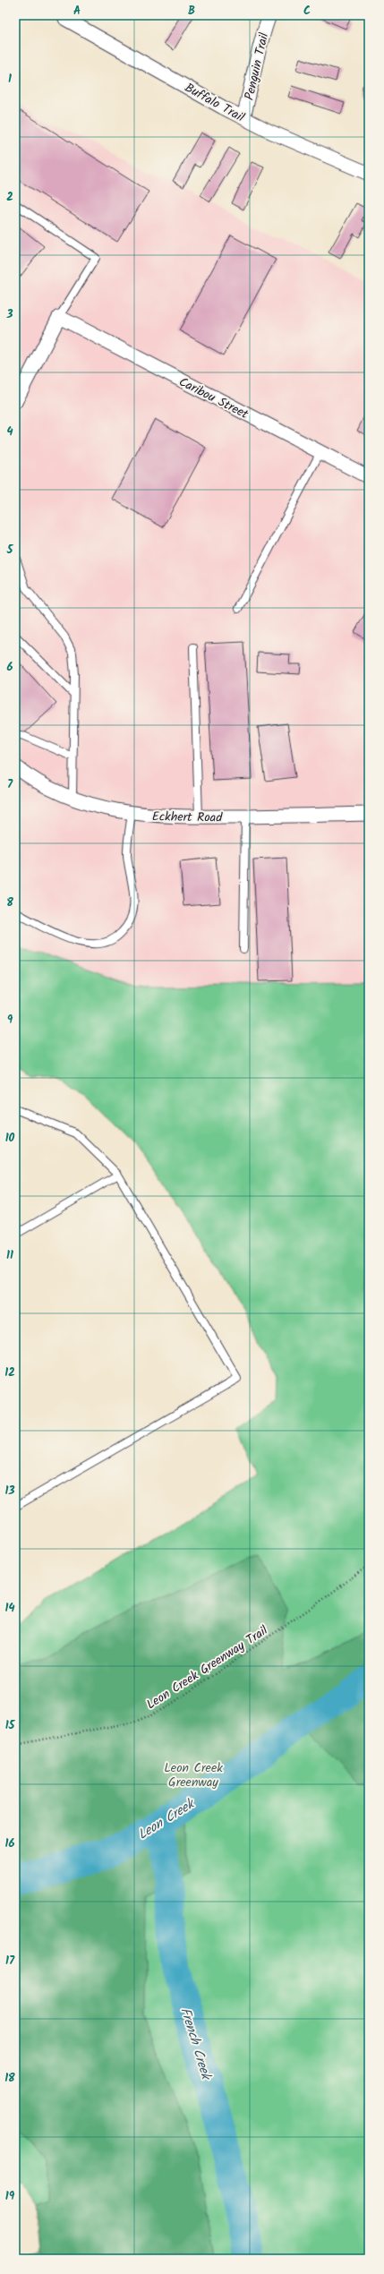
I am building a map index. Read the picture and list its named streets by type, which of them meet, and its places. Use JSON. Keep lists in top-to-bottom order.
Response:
{
  "streets": {
    "street": [
      "Penguin Trail",
      "Buffalo Trail",
      "Caribou Street",
      "Eckhert Road"
    ],
    "path": ["Leon Creek Greenway Trail"]
  },
  "crossings": [
    ["Penguin Trail", "Buffalo Trail"]
  ],
  "water": ["Leon Creek", "French Creek"],
  "parks": ["Leon Creek Greenway"],
  "grid": {
    "columns": ["A", "B", "C"],
    "rows": [
      "1",
      "2",
      "3",
      "4",
      "5",
      "6",
      "7",
      "8",
      "9",
      "10",
      "11",
      "12",
      "13",
      "14",
      "15",
      "16",
      "17",
      "18",
      "19"
    ]
  }
}
